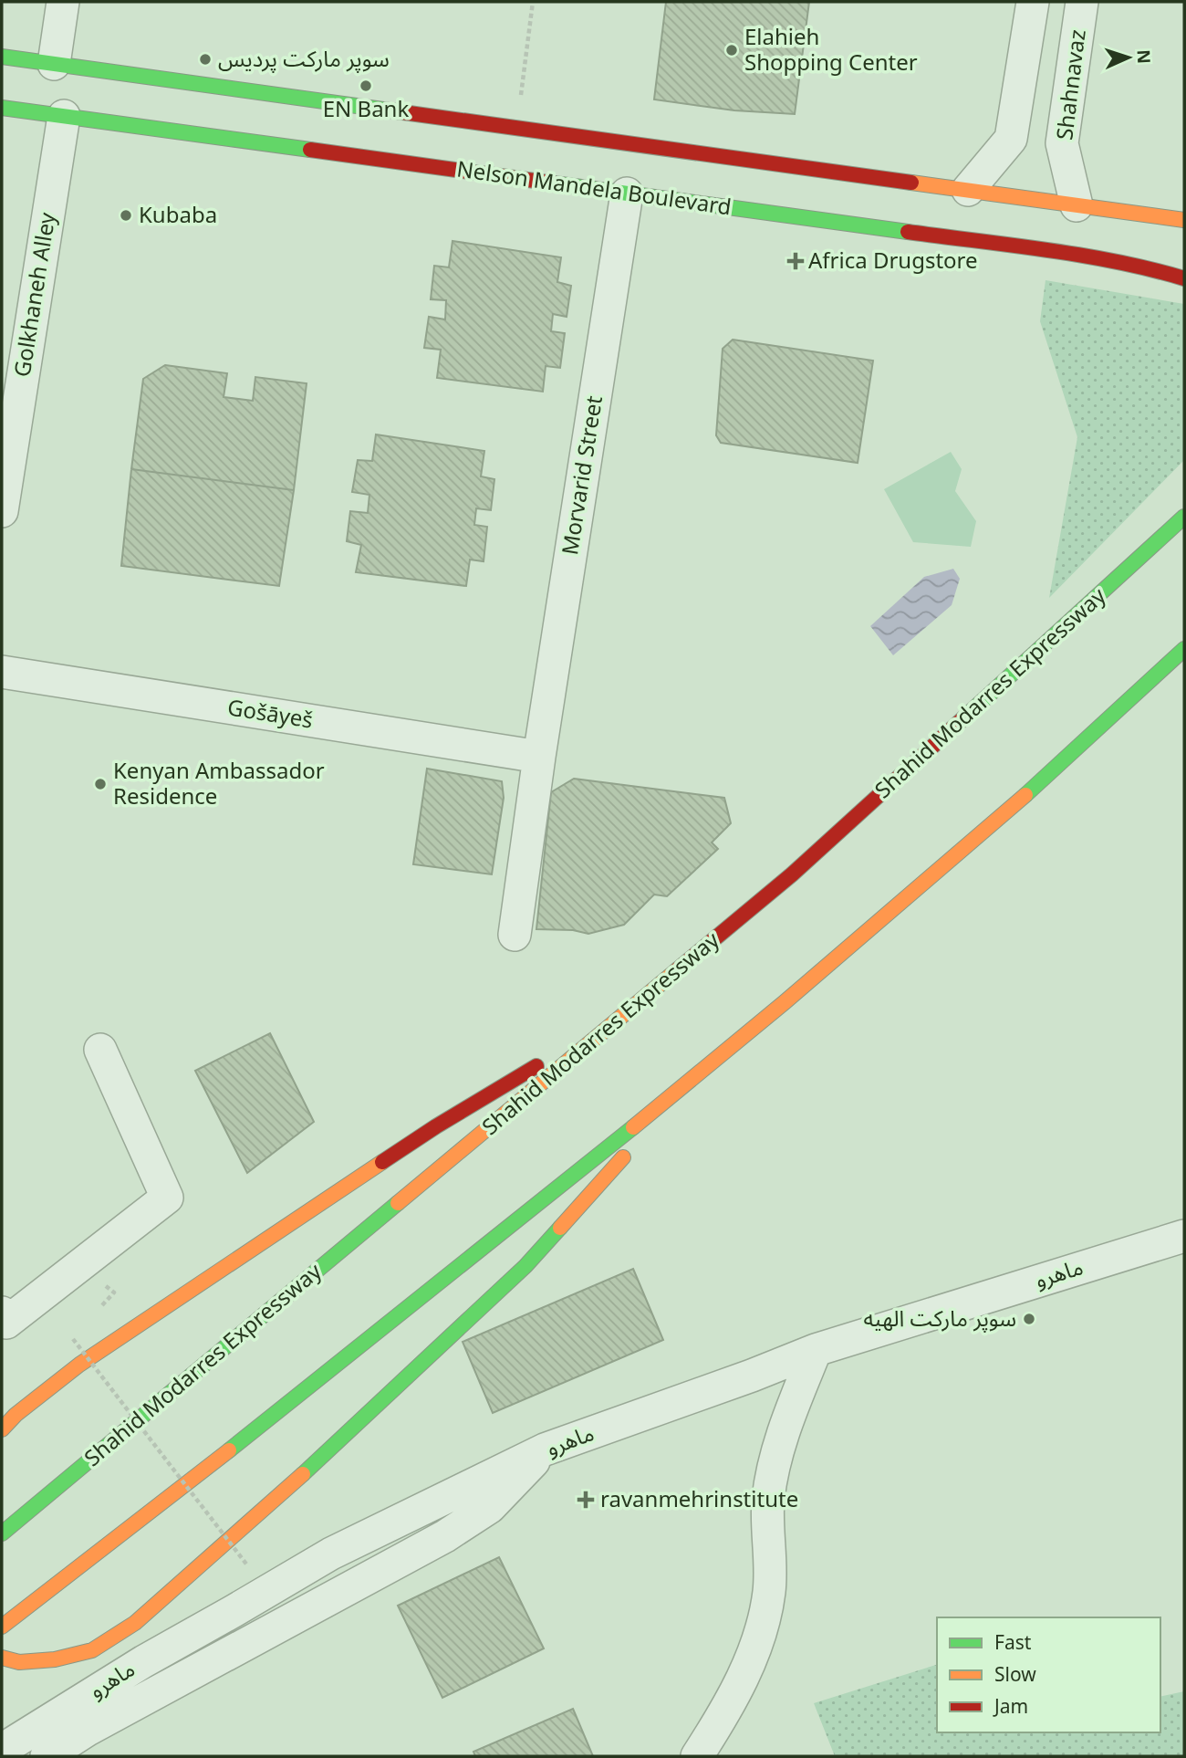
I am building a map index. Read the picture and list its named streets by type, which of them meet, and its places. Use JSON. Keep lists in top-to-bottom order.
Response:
{
  "streets": {
    "main road": ["Nelson Mandela Boulevard", "Shahid Modarres Expressway"],
    "street": [
      "Shahnavaz",
      "Golkhaneh Alley",
      "Morvarid Street",
      "Gošāyeš",
      "ماهرو"
    ]
  },
  "crossings": [
    ["Nelson Mandela Boulevard", "Golkhaneh Alley"],
    ["Nelson Mandela Boulevard", "Morvarid Street"],
    ["Morvarid Street", "Gošāyeš"]
  ],
  "places": {
    "other": [
      "Elahieh Shopping Center",
      "سوپر مارکت پردیس",
      "EN Bank",
      "Kubaba",
      "Kenyan Ambassador Residence",
      "سوپر ماركت الهيه"
    ],
    "health": ["Africa Drugstore", "ravanmehrinstitute"]
  },
  "legend": ["Fast", "Slow", "Jam"],
  "north": "right"
}
